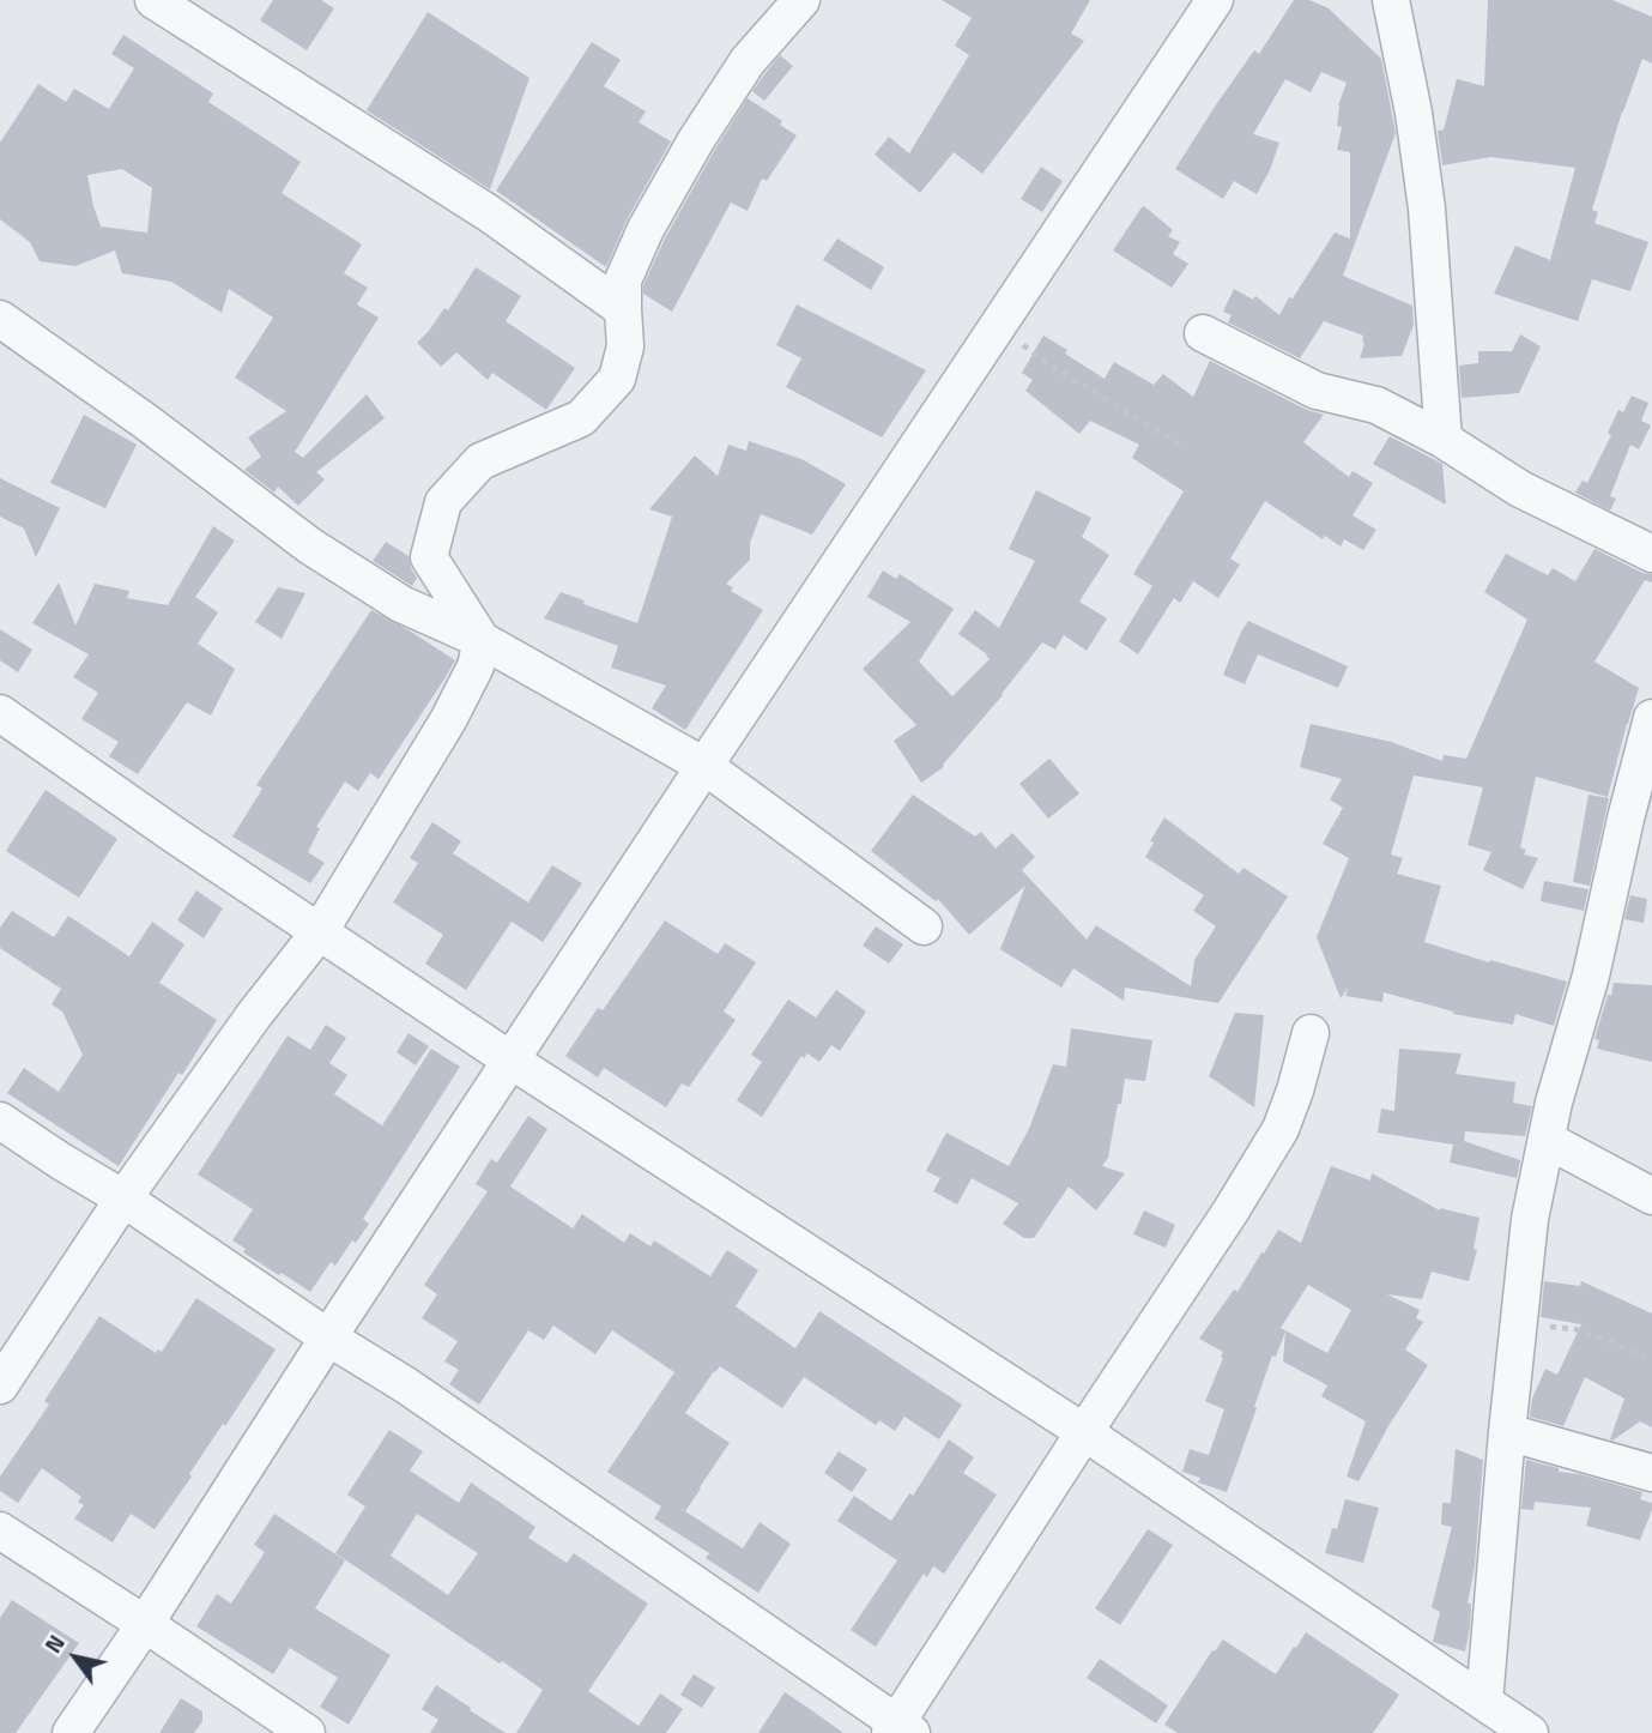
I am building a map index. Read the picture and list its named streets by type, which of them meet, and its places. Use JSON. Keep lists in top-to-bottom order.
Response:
{
  "north": "top left"
}
